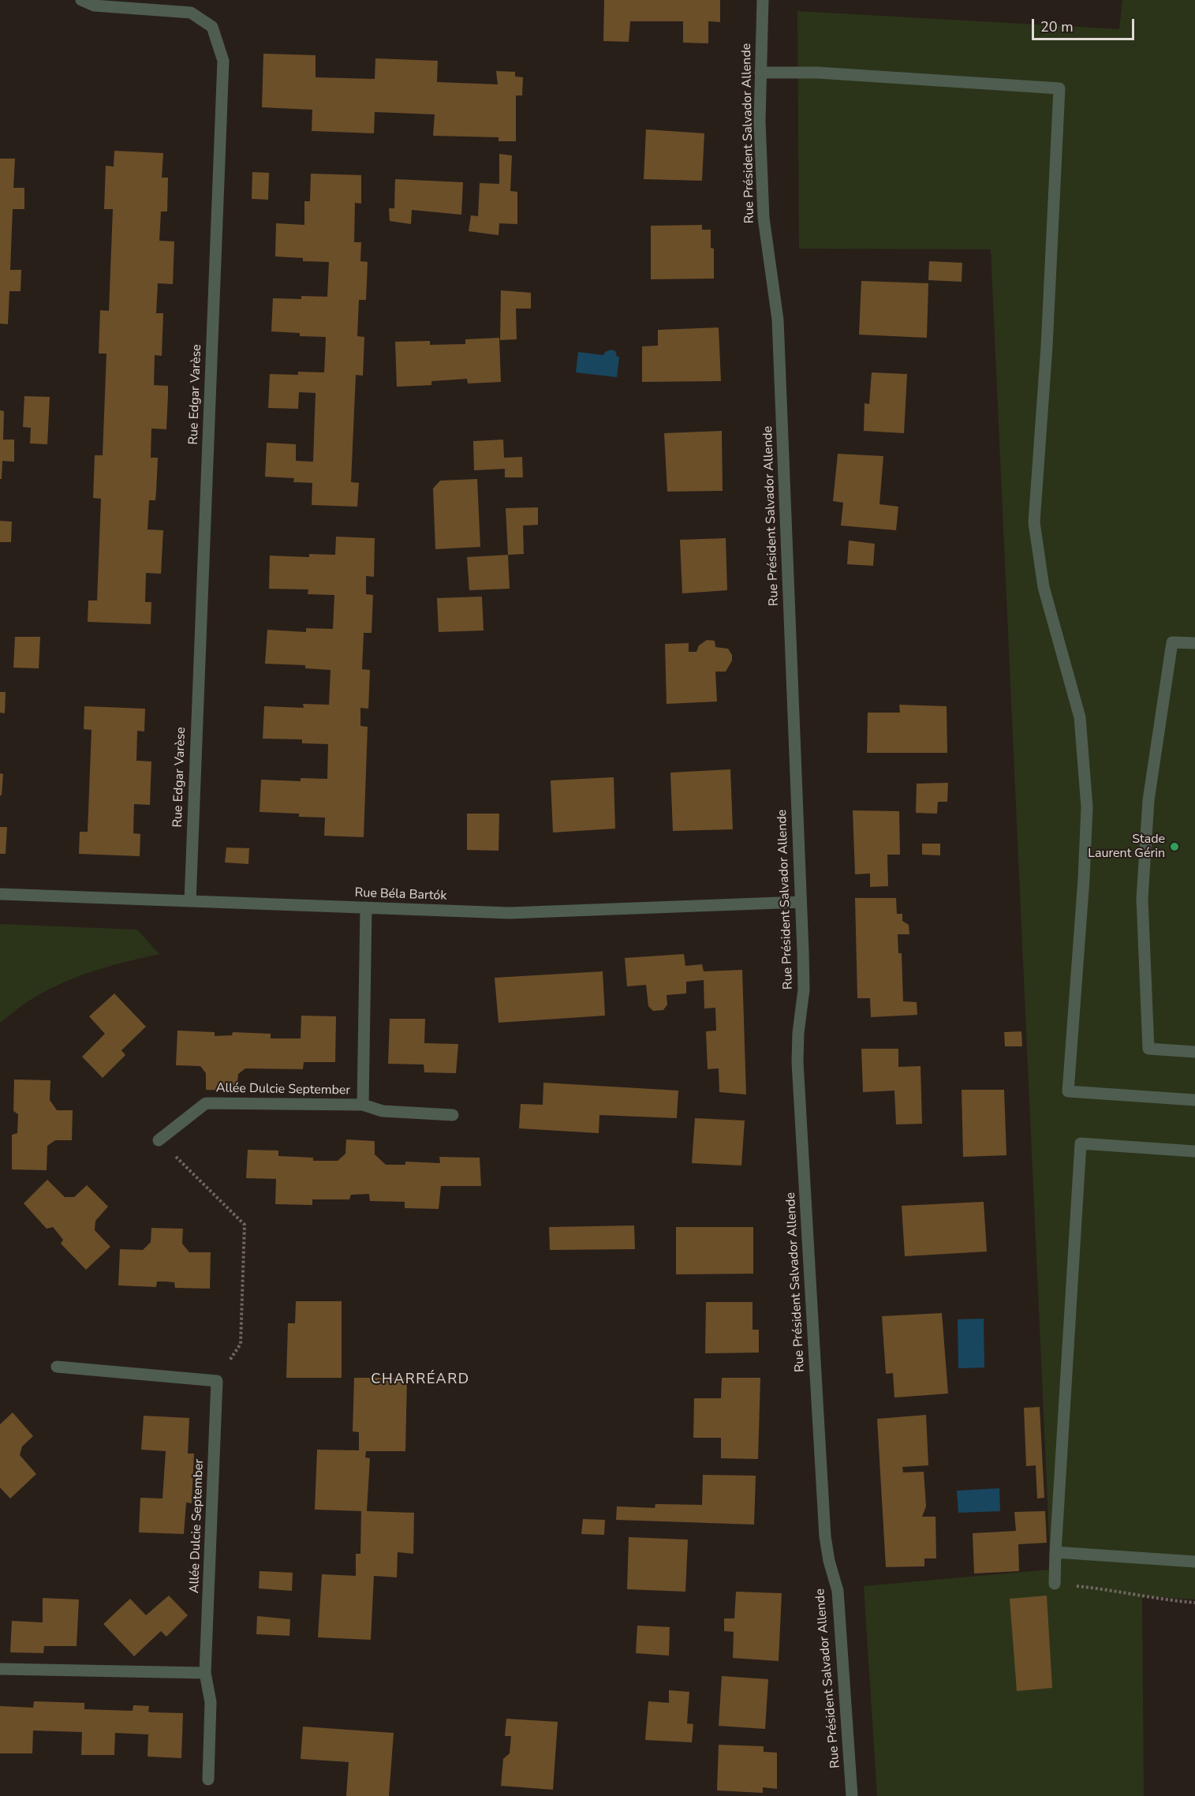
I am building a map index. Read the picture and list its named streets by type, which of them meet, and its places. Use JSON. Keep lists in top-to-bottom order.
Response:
{
  "streets": {
    "street": [
      "Rue Président Salvador Allende",
      "Rue Edgar Varèse",
      "Rue Béla Bartók",
      "Allée Dulcie September"
    ]
  },
  "crossings": [
    ["Rue Président Salvador Allende", "Rue Béla Bartók"],
    ["Rue Edgar Varèse", "Rue Béla Bartók"],
    ["Rue Béla Bartók", "Allée Dulcie September"]
  ],
  "districts": ["CHARRÉARD"],
  "places": ["Stade Laurent Gérin"],
  "scale_bar": "20 m"
}
